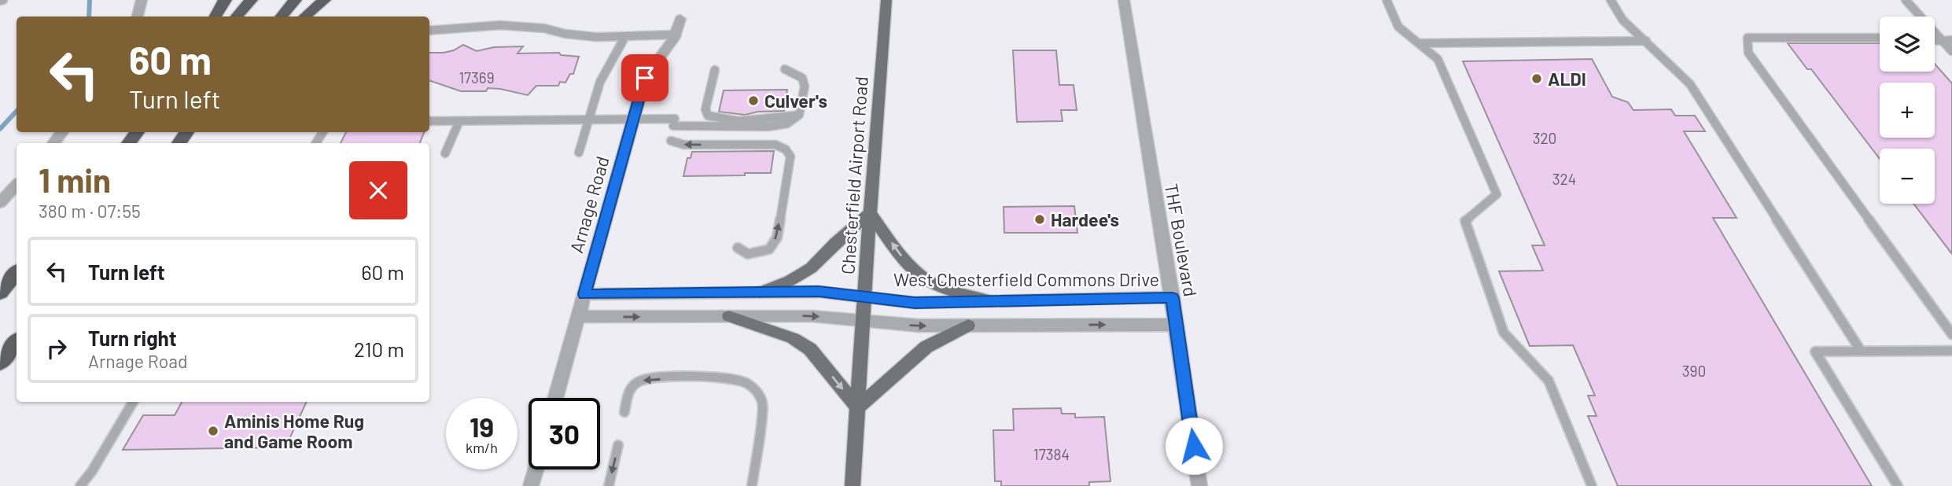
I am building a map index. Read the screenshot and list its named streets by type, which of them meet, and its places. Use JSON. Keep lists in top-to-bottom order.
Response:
{
  "streets": {
    "main road": ["Chesterfield Airport Road"],
    "street": ["Arnage Road", "THF Boulevard", "West Chesterfield Commons Drive"]
  },
  "crossings": [
    ["Chesterfield Airport Road", "West Chesterfield Commons Drive"],
    ["Arnage Road", "West Chesterfield Commons Drive"],
    ["THF Boulevard", "West Chesterfield Commons Drive"]
  ],
  "places": [
    "ALDI",
    "Culver's",
    "Hardee's",
    "Aminis Home Rug and Game Room"
  ],
  "house_numbers": [
    "17369",
    "320",
    "324",
    "390",
    "17384"
  ],
  "page": {
    "map_buttons": ["+", "−"],
    "turn": ["60 m", "Turn left"],
    "heading": ["1 min", "380 m · 07:55"],
    "list": [
      {
        "name": "Turn left",
        "value": "60 m"
      },
      {
        "name": "Turn right",
        "note": "Arnage Road",
        "value": "210 m"
      }
    ],
    "speed": "19 km/h",
    "limit": "30"
  }
}
